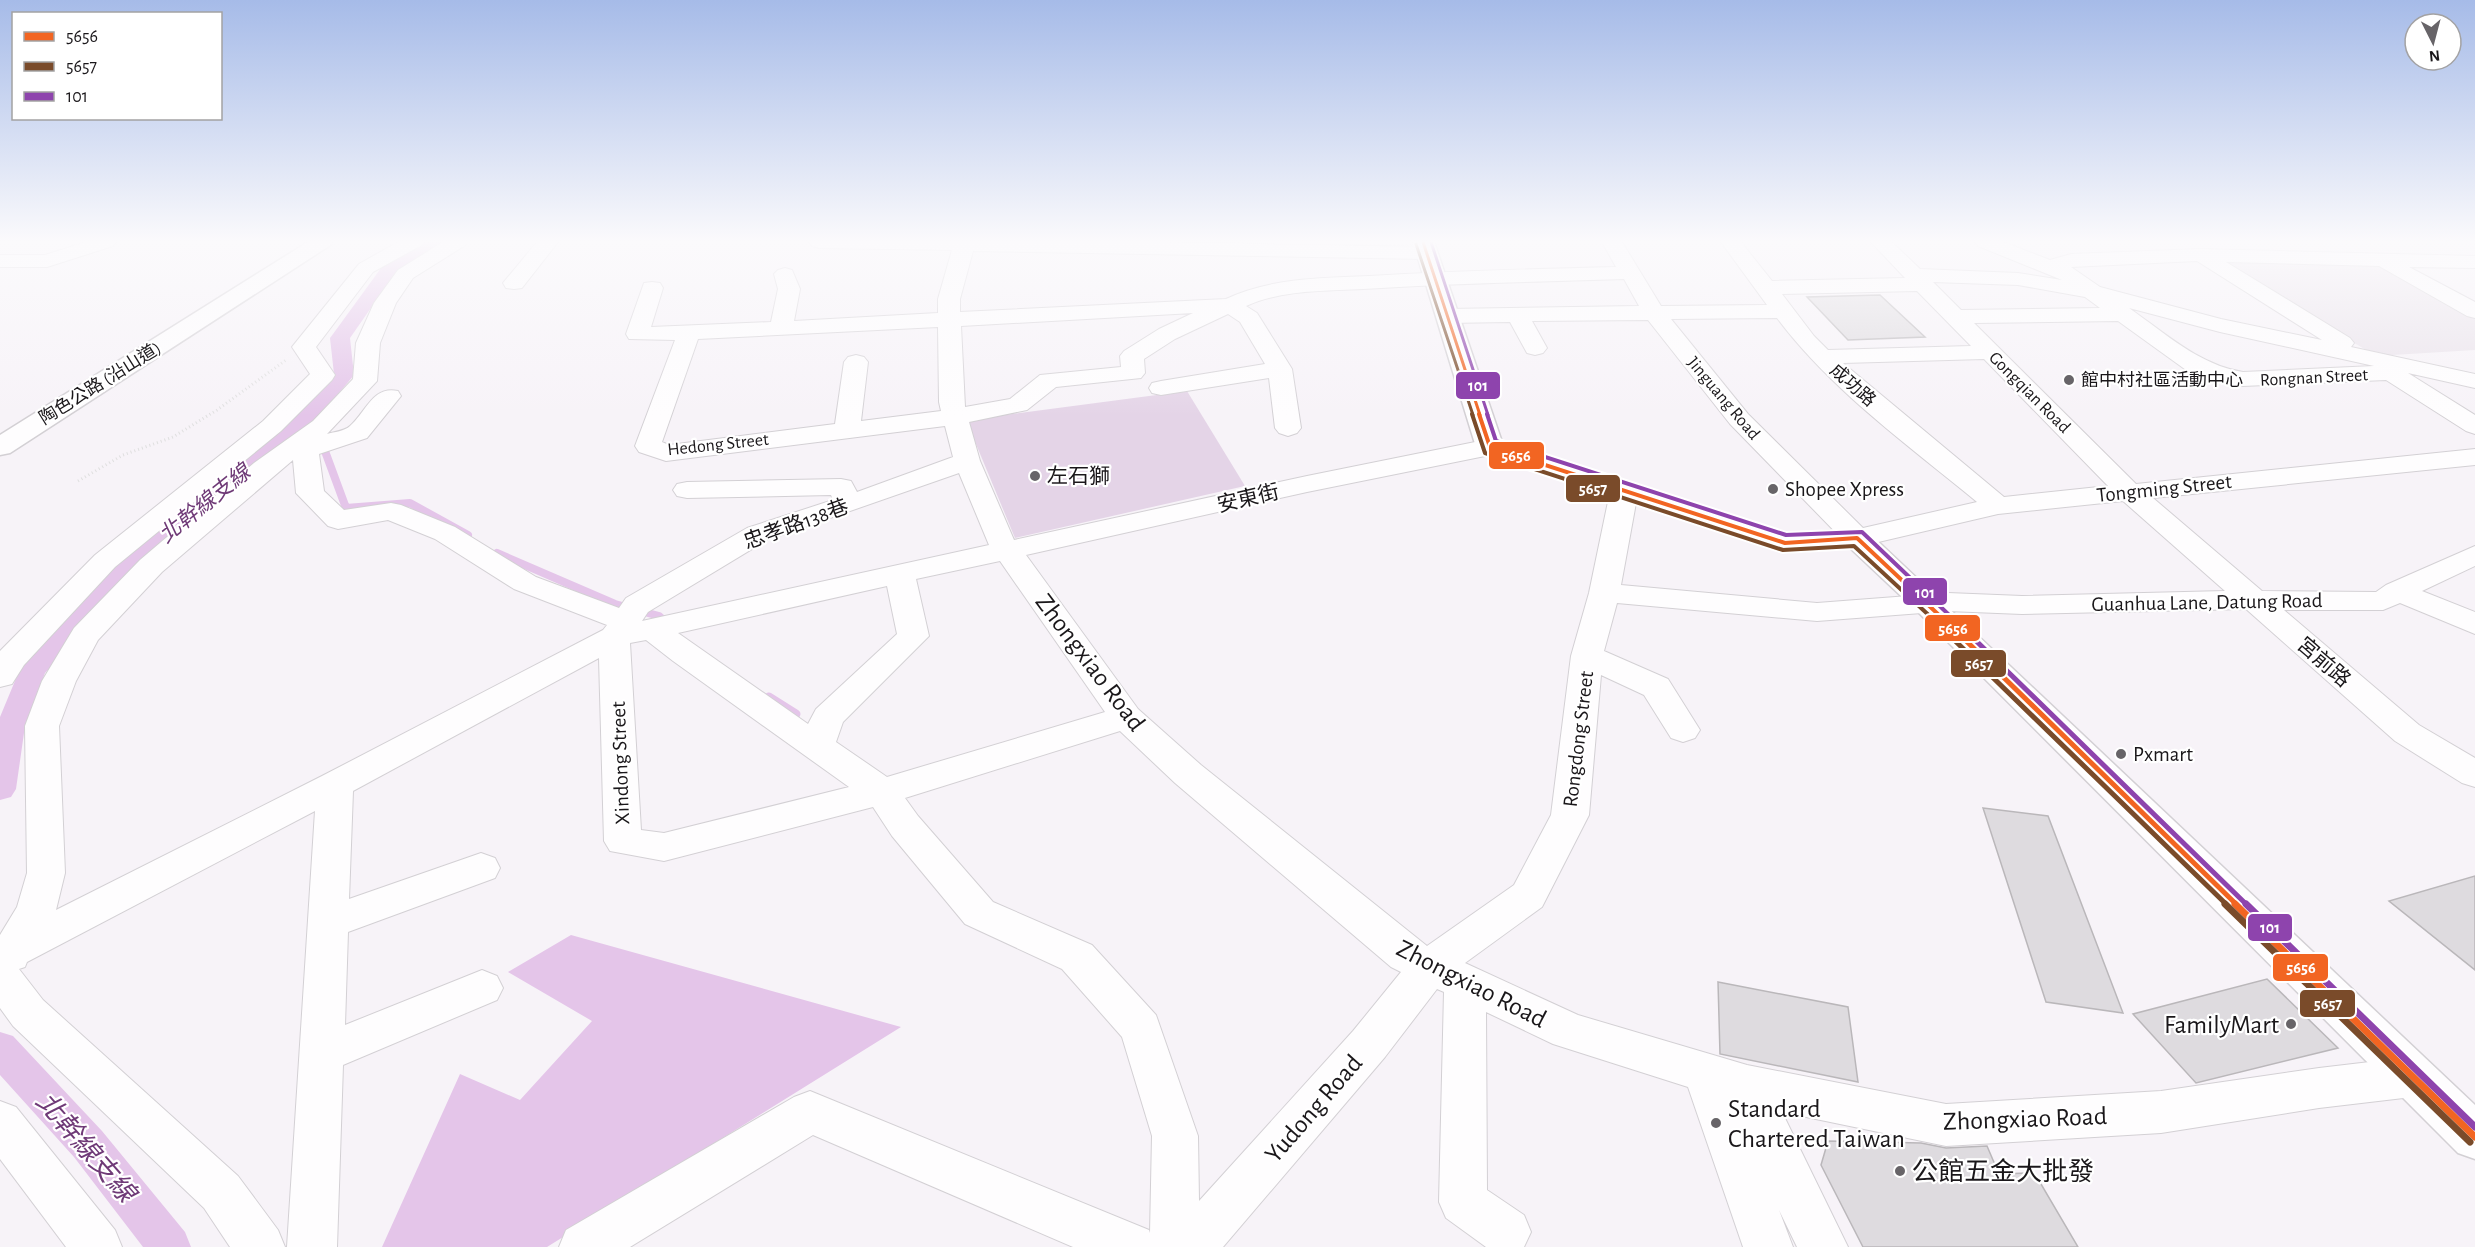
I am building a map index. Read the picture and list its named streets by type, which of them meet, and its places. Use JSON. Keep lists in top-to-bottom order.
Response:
{
  "streets": {
    "main road": ["陶色公路 (沿山道)"],
    "street": [
      "Rongnan Street",
      "成功路",
      "Gongqian Road",
      "Jinguang Road",
      "Hedong Street",
      "Tongming Street",
      "安東街",
      "忠孝路138巷",
      "Guanhua Lane, Datung Road",
      "Zhongxiao Road",
      "宮前路",
      "Rongdong Street",
      "Xindong Street",
      "Yudong Road"
    ]
  },
  "crossings": [
    ["成功路", "Tongming Street"],
    ["Gongqian Road", "Tongming Street"],
    ["Gongqian Road", "宮前路"],
    ["Jinguang Road", "Tongming Street"],
    ["Hedong Street", "Zhongxiao Road"],
    ["Tongming Street", "宮前路"],
    ["安東街", "Zhongxiao Road"],
    ["忠孝路138巷", "Zhongxiao Road"],
    ["忠孝路138巷", "Xindong Street"],
    ["Guanhua Lane, Datung Road", "宮前路"],
    ["Guanhua Lane, Datung Road", "Rongdong Street"],
    ["Zhongxiao Road", "Rongdong Street"],
    ["Zhongxiao Road", "Xindong Street"],
    ["Zhongxiao Road", "Yudong Road"],
    ["Rongdong Street", "Yudong Road"]
  ],
  "water": ["北幹線支線"],
  "places": [
    "館中村社區活動中心",
    "左石獅",
    "Shopee Xpress",
    "Pxmart",
    "FamilyMart",
    "Standard Chartered Taiwan",
    "公館五金大批發"
  ],
  "lines": ["transit line 5656", "transit line 5657", "transit line 101"],
  "legend": ["5656", "5657", "101"],
  "north": "bottom"
}
